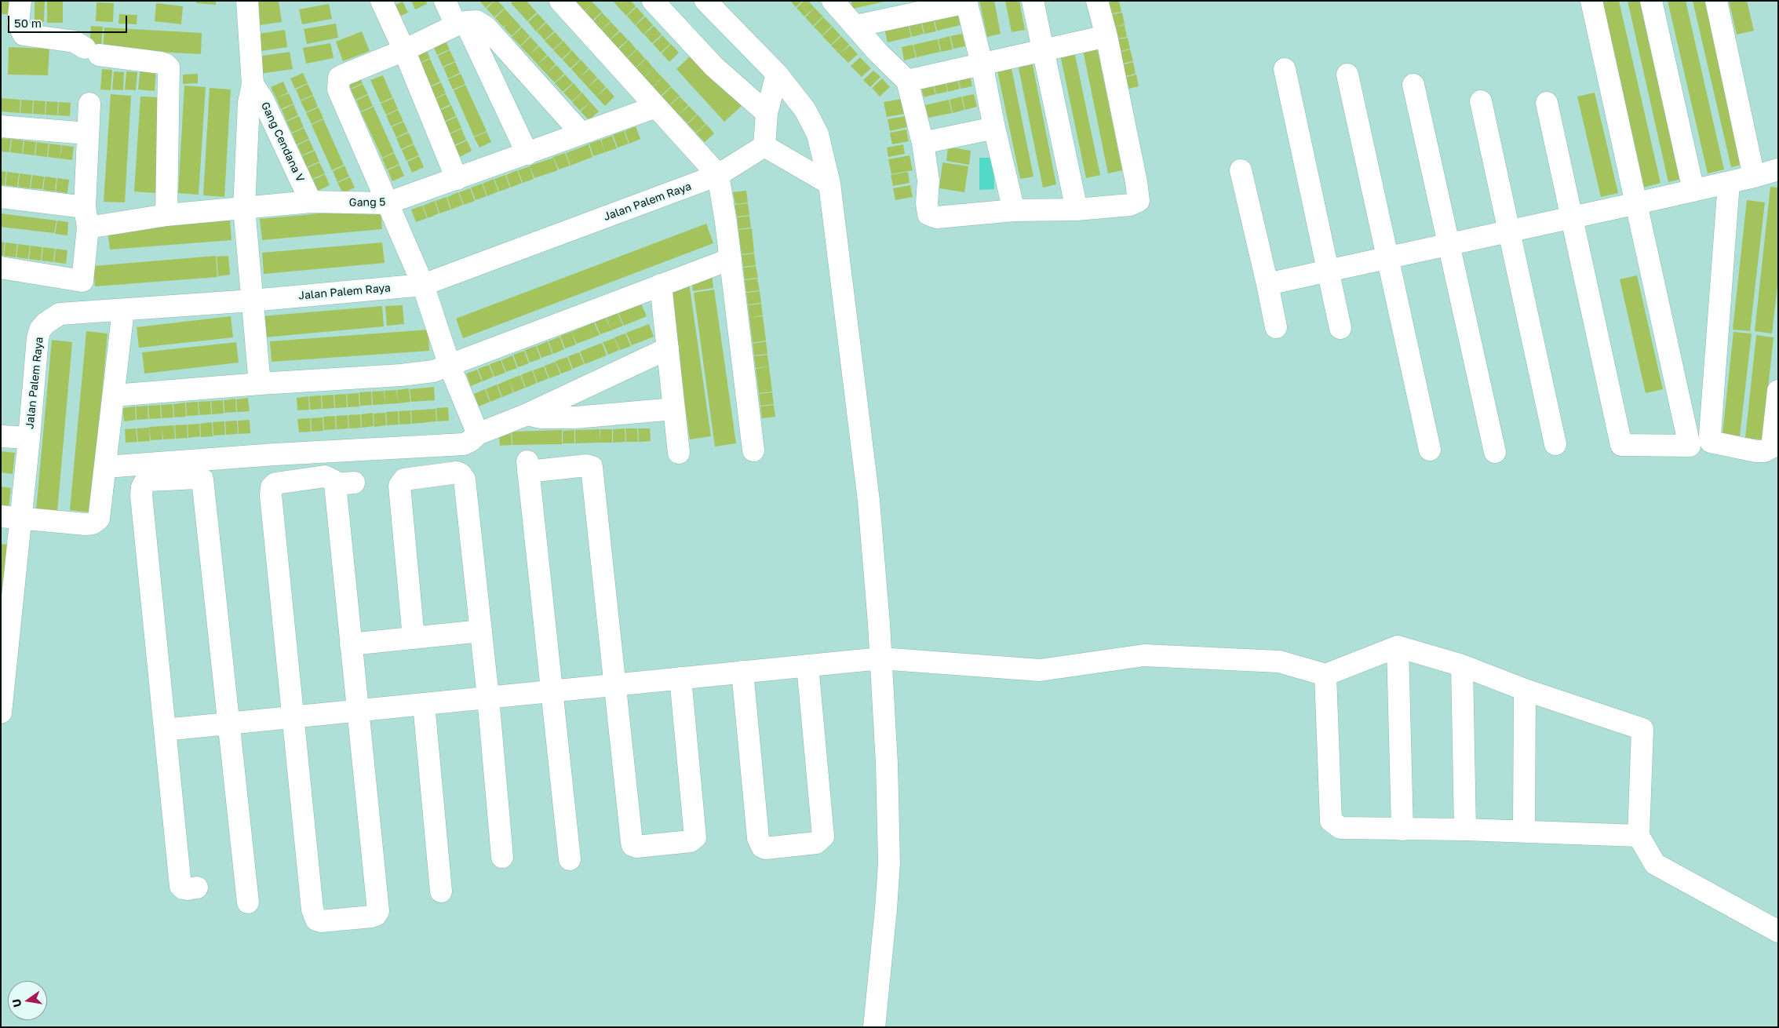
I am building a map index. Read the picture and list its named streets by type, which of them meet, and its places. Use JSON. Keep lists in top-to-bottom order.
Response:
{
  "streets": {
    "street": ["Gang Cendana V", "Jalan Palem Raya", "Gang 5"]
  },
  "crossings": [
    ["Gang Cendana V", "Jalan Palem Raya"],
    ["Gang Cendana V", "Gang 5"]
  ],
  "scale_bar": "50 m",
  "north": "left"
}
